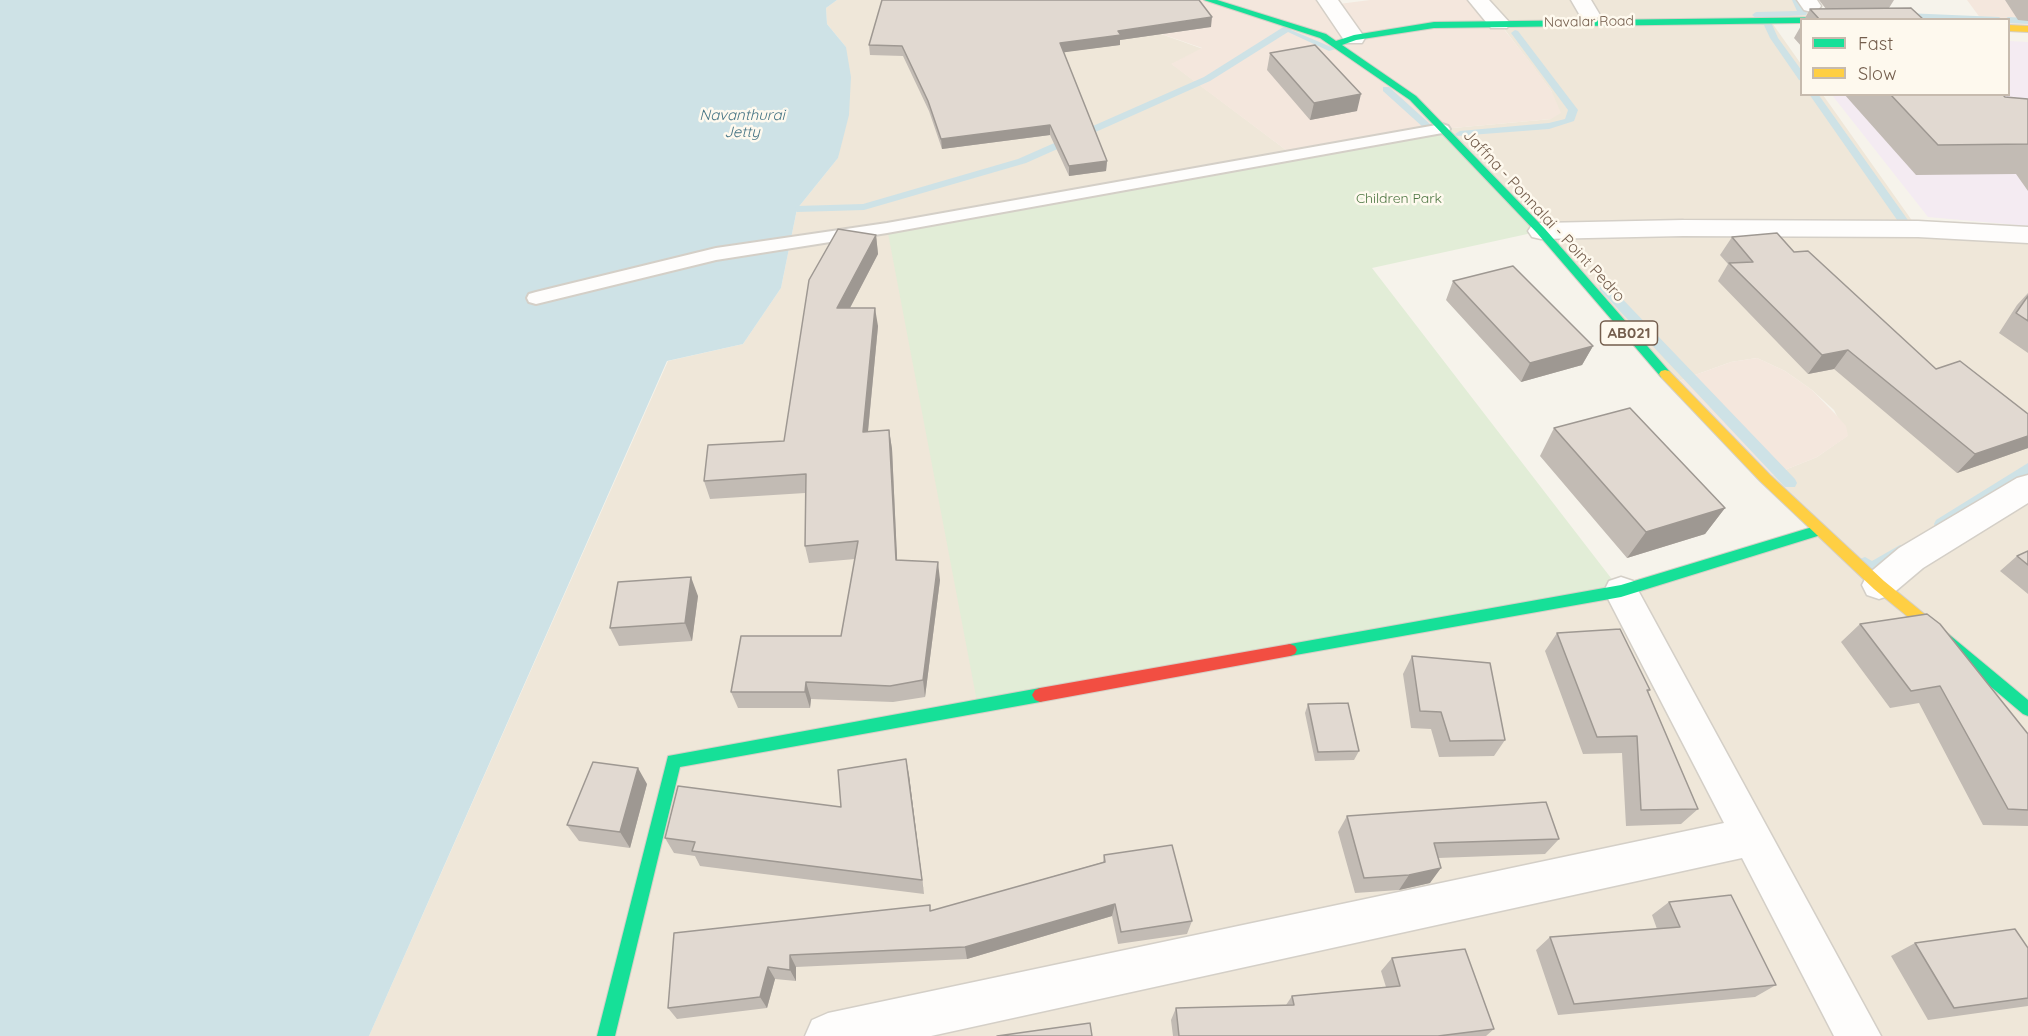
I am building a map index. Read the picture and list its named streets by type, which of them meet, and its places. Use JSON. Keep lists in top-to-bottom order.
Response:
{
  "streets": {
    "street": ["Navalar Road", "Jaffna - Ponnalai - Point Pedro", "AB021"]
  },
  "crossings": [
    ["Navalar Road", "Jaffna - Ponnalai - Point Pedro"]
  ],
  "water": ["Navanthurai Jetty"],
  "parks": ["Children Park"],
  "legend": ["Fast", "Slow"]
}
